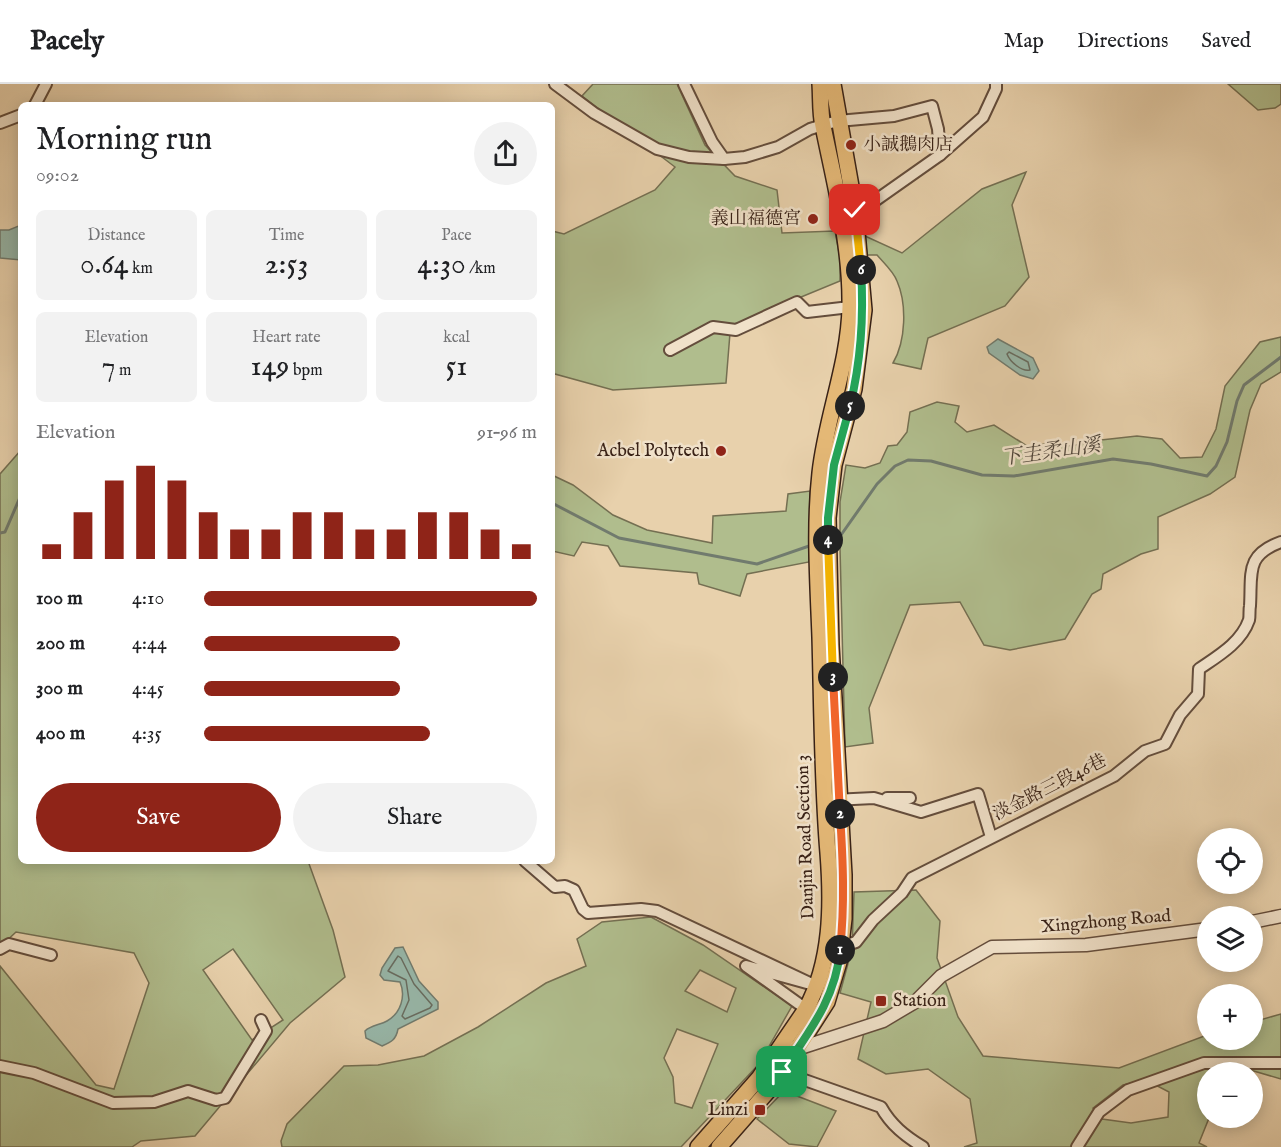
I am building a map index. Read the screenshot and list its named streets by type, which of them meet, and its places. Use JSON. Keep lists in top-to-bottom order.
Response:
{
  "streets": {
    "main road": ["Danjin Road Section 3"],
    "street": ["淡金路三段46巷", "Xingzhong Road"]
  },
  "crossings": [
    ["淡金路三段46巷", "Danjin Road Section 3"],
    ["Danjin Road Section 3", "Xingzhong Road"]
  ],
  "water": ["下圭柔山溪"],
  "places": {
    "other": ["小誠鵝肉店", "義山福德宮", "Acbel Polytech"],
    "transit": ["Station", "Linzi"]
  },
  "page": {
    "header": "Pacely",
    "nav": ["Map", "Directions", "Saved"],
    "heading": ["Morning run", "09:02"],
    "stats": [
      ["Distance", "0.64 km"],
      ["Time", "2:53"],
      ["Pace", "4:30 /km"],
      ["Elevation", "7 m"],
      ["Heart rate", "149 bpm"],
      ["kcal", "51"]
    ],
    "pins": [
      "6",
      "5",
      "4",
      "3",
      "2",
      "1"
    ],
    "chart": ["Elevation", "91–96 m"],
    "list": [
      {
        "name": "100 m",
        "note": "4:10"
      },
      {
        "name": "200 m",
        "note": "4:44"
      },
      {
        "name": "300 m",
        "note": "4:45"
      },
      {
        "name": "400 m",
        "note": "4:35"
      }
    ],
    "buttons": ["Save", "Share"],
    "map_buttons": ["+", "−"]
  }
}
